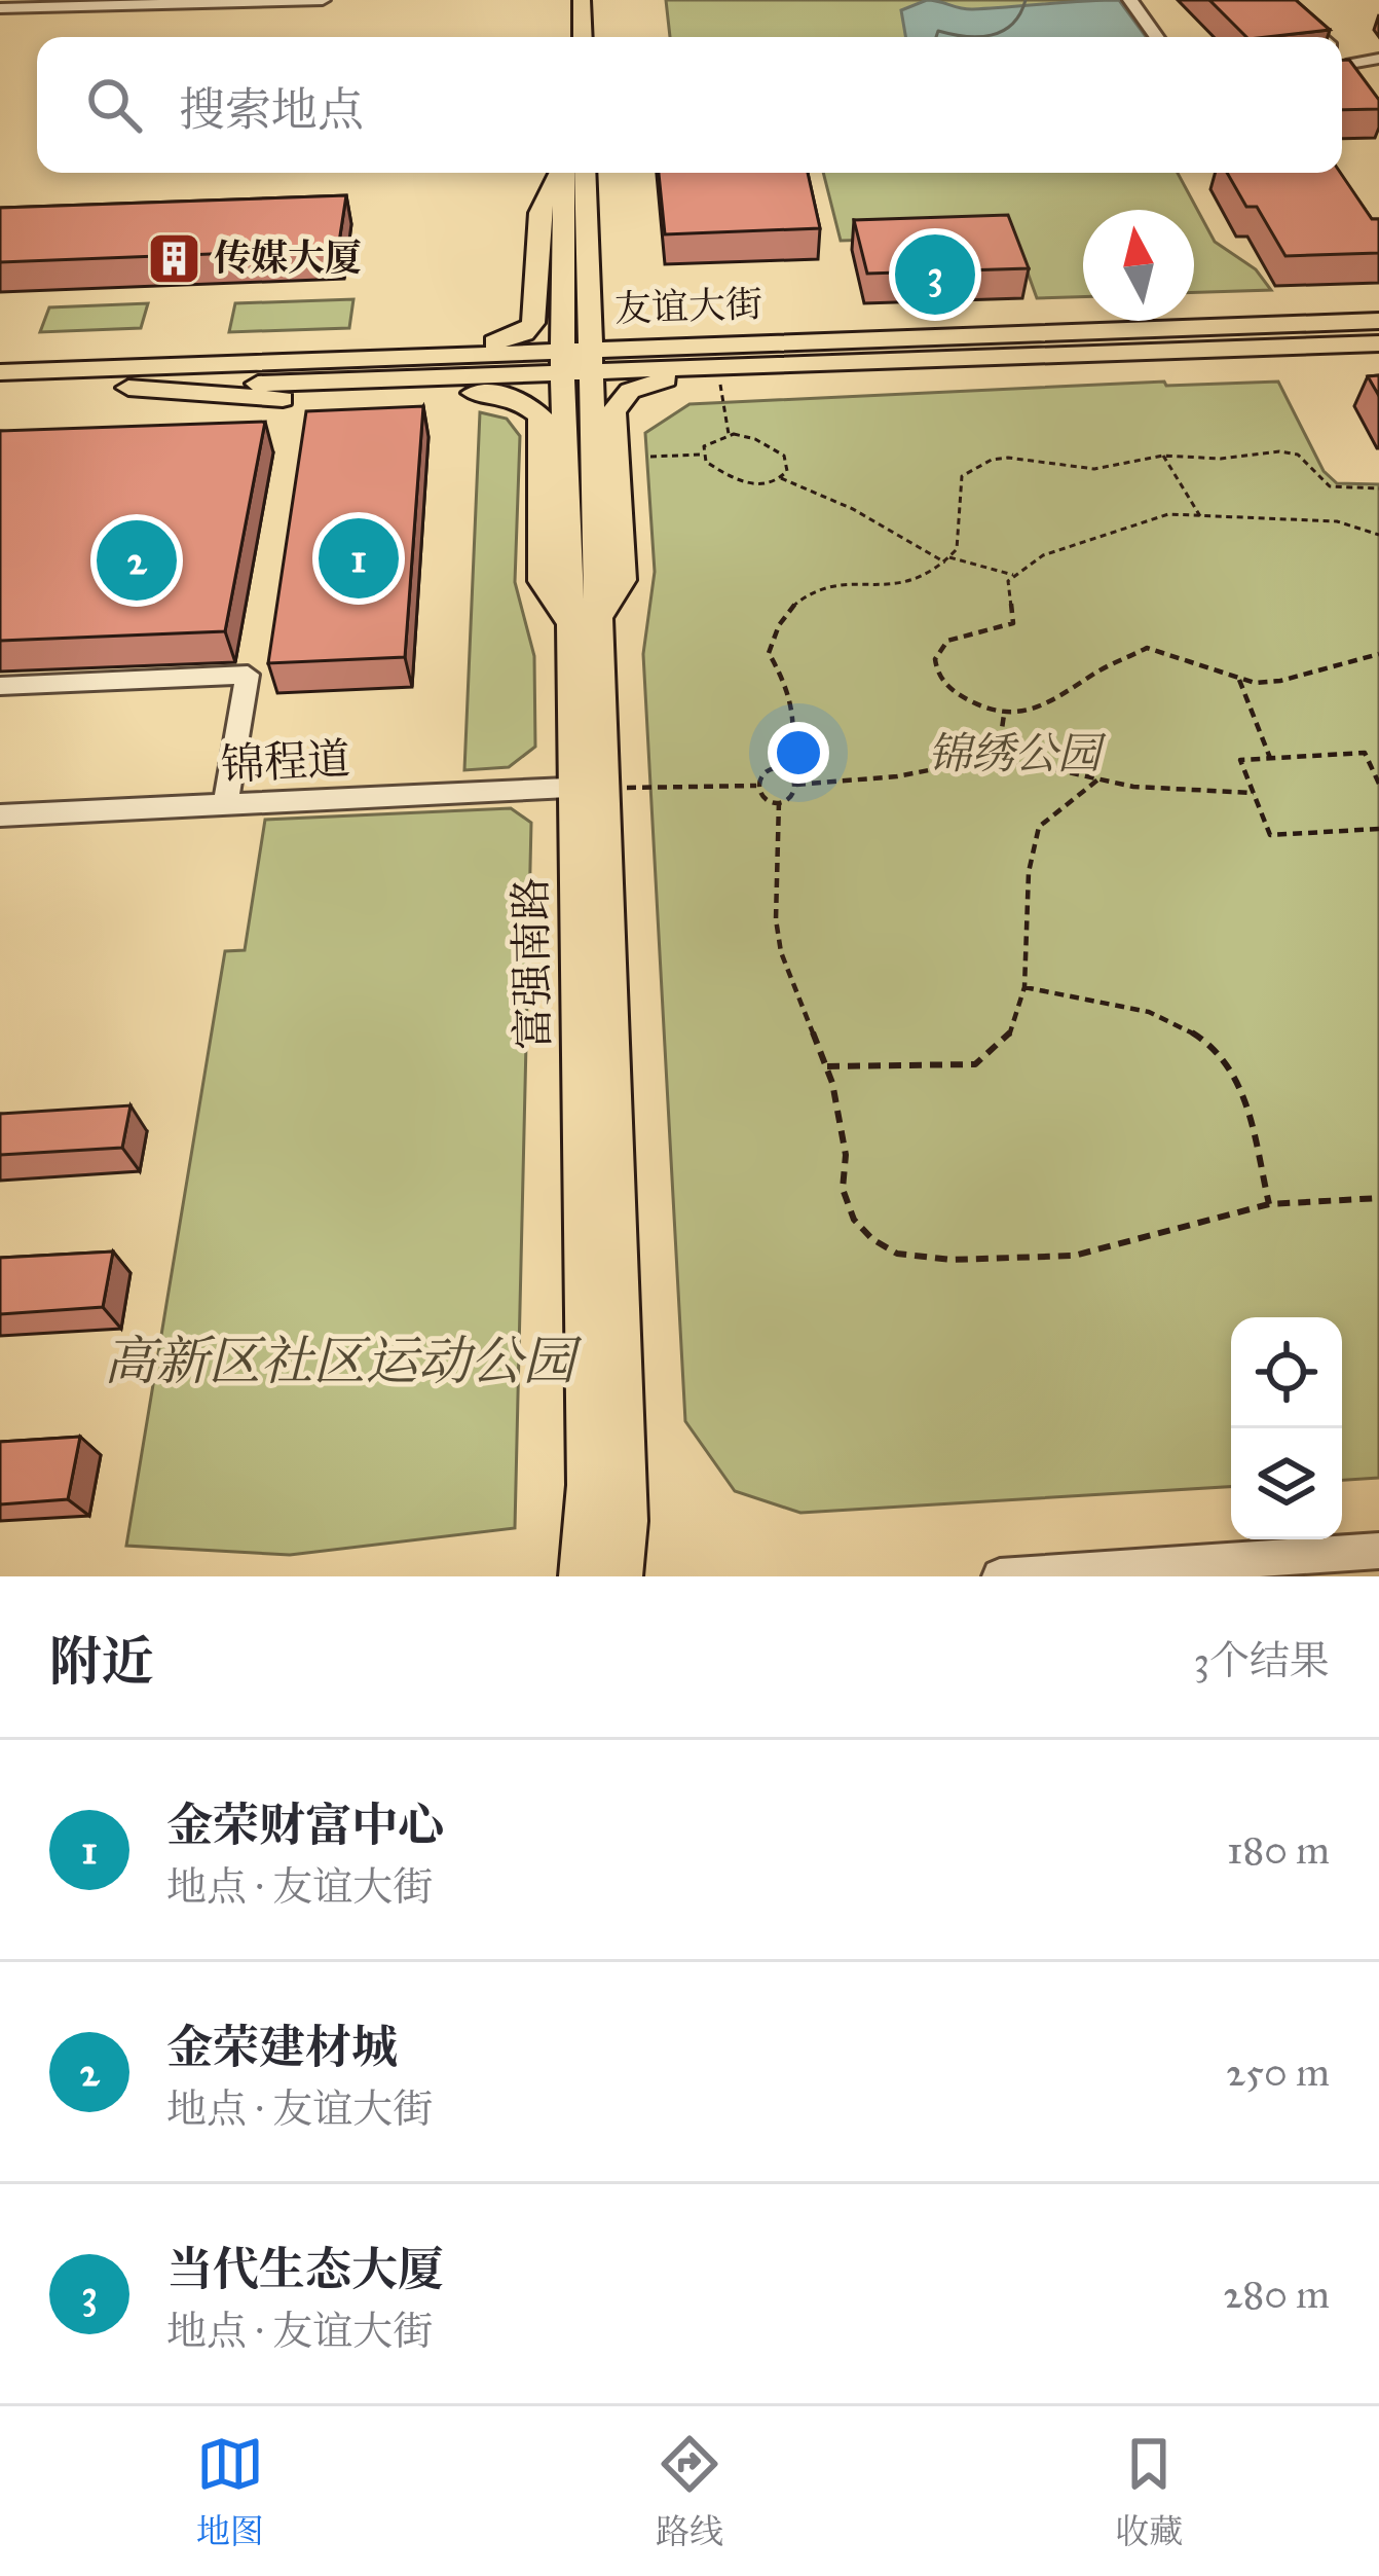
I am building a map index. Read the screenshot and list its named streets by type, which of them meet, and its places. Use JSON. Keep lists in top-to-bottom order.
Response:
{
  "streets": {
    "main road": ["友谊大街", "富强南路"],
    "street": ["锦程道"]
  },
  "crossings": [
    ["友谊大街", "富强南路"],
    ["锦程道", "富强南路"]
  ],
  "parks": ["锦绣公园", "高新区社区运动公园"],
  "places": {
    "building": ["传媒大厦"]
  },
  "north": "top",
  "page": {
    "search": "搜索地点",
    "pins": ["3", "1", "2"],
    "heading": ["附近", "3个结果"],
    "list": [
      {
        "mark": "1",
        "name": "金荣财富中心",
        "note": "地点 · 友谊大街",
        "value": "180 m"
      },
      {
        "mark": "2",
        "name": "金荣建材城",
        "note": "地点 · 友谊大街",
        "value": "250 m"
      },
      {
        "mark": "3",
        "name": "当代生态大厦",
        "note": "地点 · 友谊大街",
        "value": "280 m"
      }
    ],
    "nav": ["地图", "路线", "收藏"]
  }
}
